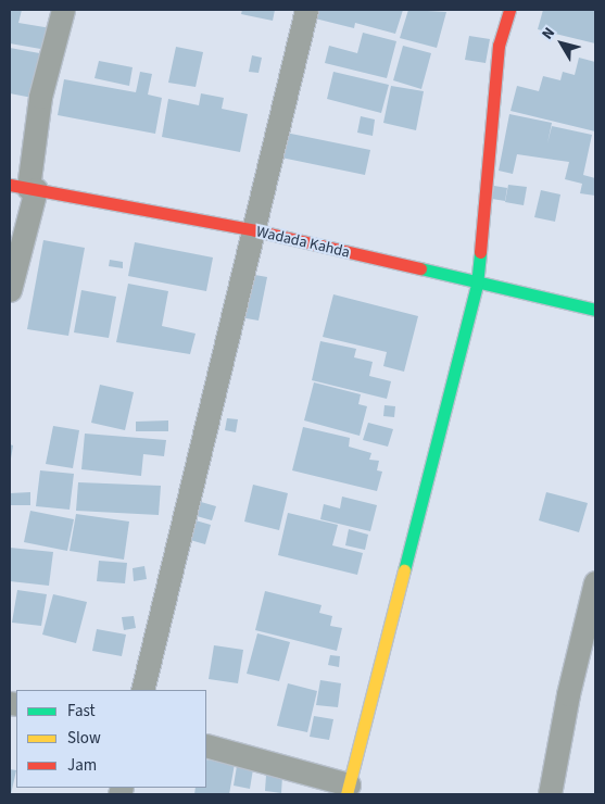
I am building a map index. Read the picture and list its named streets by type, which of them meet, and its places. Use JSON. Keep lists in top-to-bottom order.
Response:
{
  "streets": {
    "street": ["Wadada Kahda"]
  },
  "legend": ["Fast", "Slow", "Jam"],
  "north": "top left"
}
